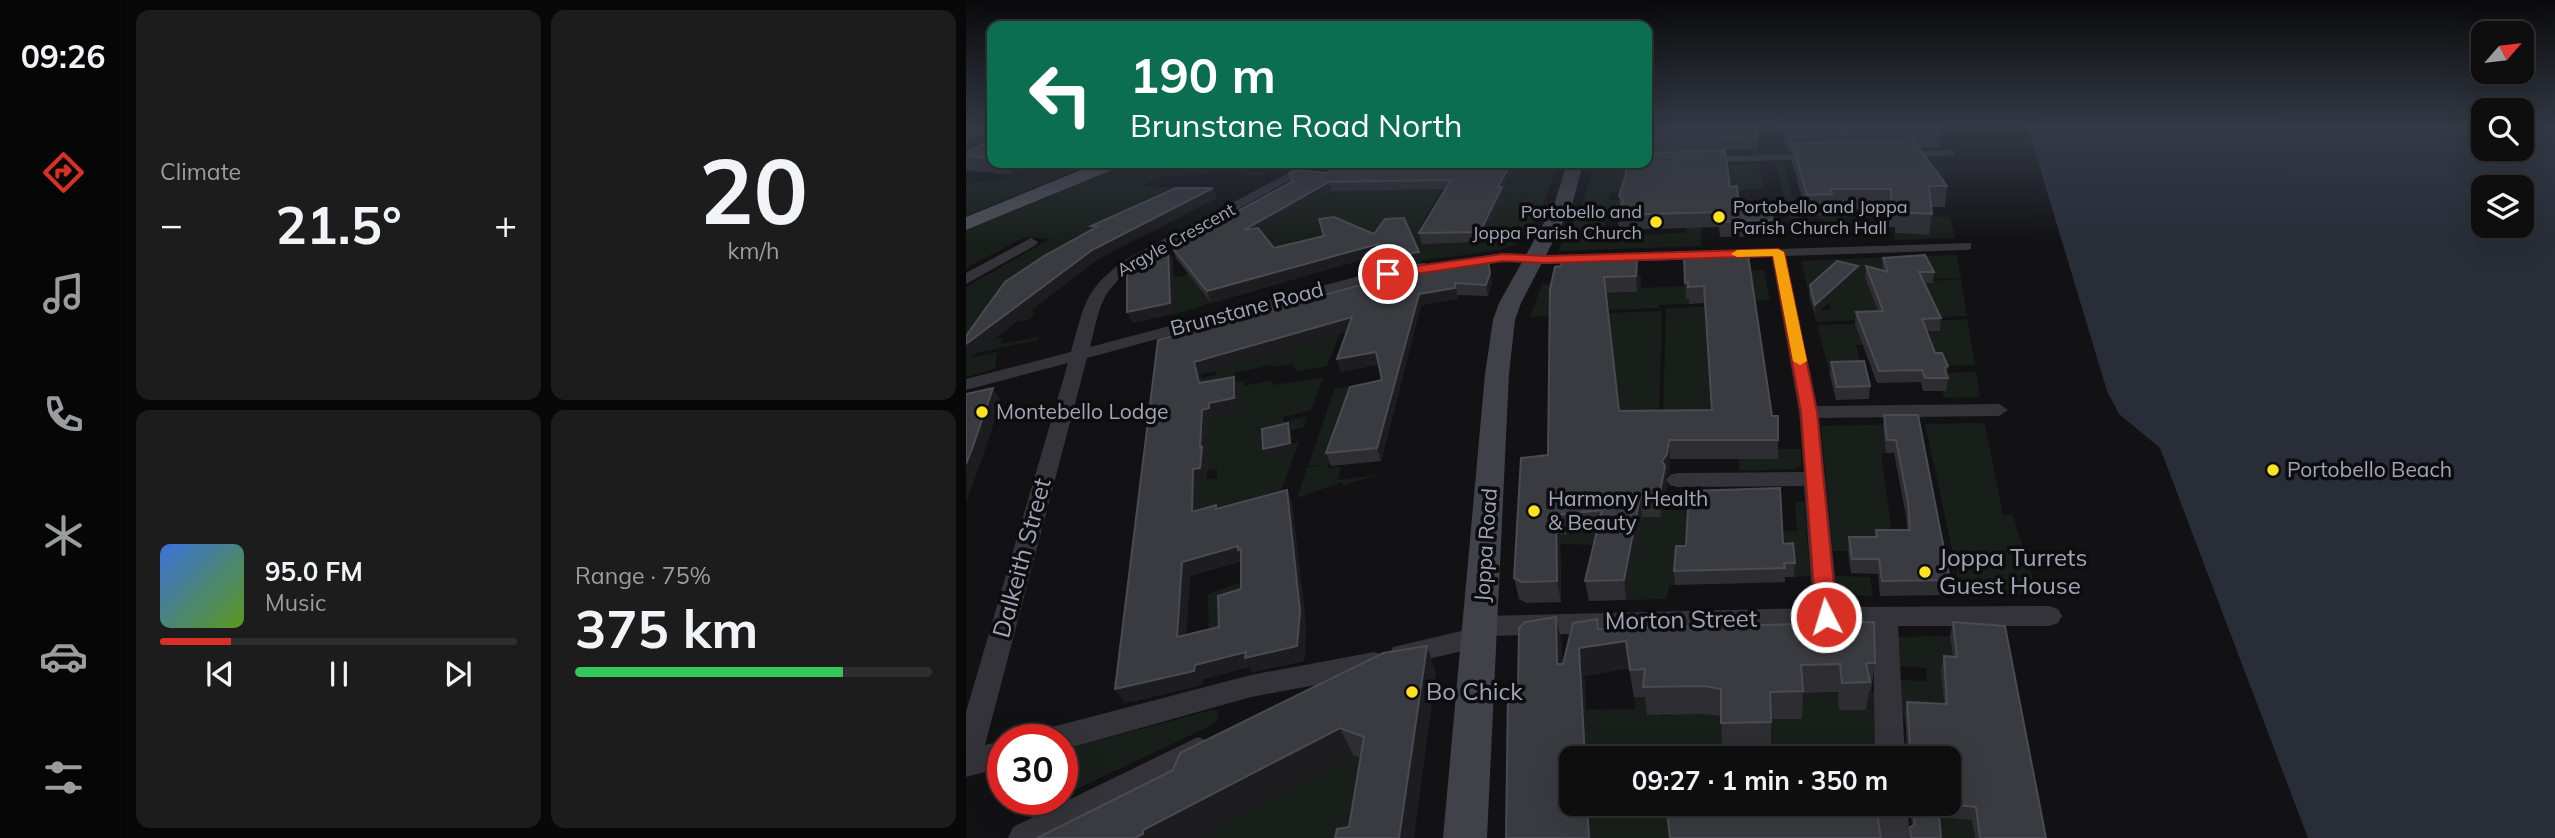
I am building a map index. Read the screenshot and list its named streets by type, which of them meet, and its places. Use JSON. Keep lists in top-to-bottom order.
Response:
{
  "streets": {
    "main road": ["Joppa Road"],
    "street": [
      "Argyle Crescent",
      "Brunstane Road",
      "Dalkeith Street",
      "Morton Street"
    ]
  },
  "crossings": [
    ["Argyle Crescent", "Brunstane Road"],
    ["Argyle Crescent", "Dalkeith Street"],
    ["Brunstane Road", "Joppa Road"],
    ["Brunstane Road", "Dalkeith Street"],
    ["Joppa Road", "Morton Street"]
  ],
  "places": [
    "Portobello and Joppa Parish Church Hall",
    "Portobello and Joppa Parish Church",
    "Montebello Lodge",
    "Portobello Beach",
    "Harmony Health & Beauty",
    "Joppa Turrets Guest House",
    "Bo Chick"
  ],
  "north": "top right",
  "page": {
    "tabs": "09:26",
    "tile": [
      "Climate",
      ["20", "km/h"],
      ["Range · 75%", "375 km"]
    ],
    "turn": ["190 m", "Brunstane Road North"],
    "heat": ["−", "21.5°", "+"],
    "song": ["95.0 FM", "Music"],
    "limit": "30",
    "trip": "09:27 · 1 min · 350 m"
  }
}
